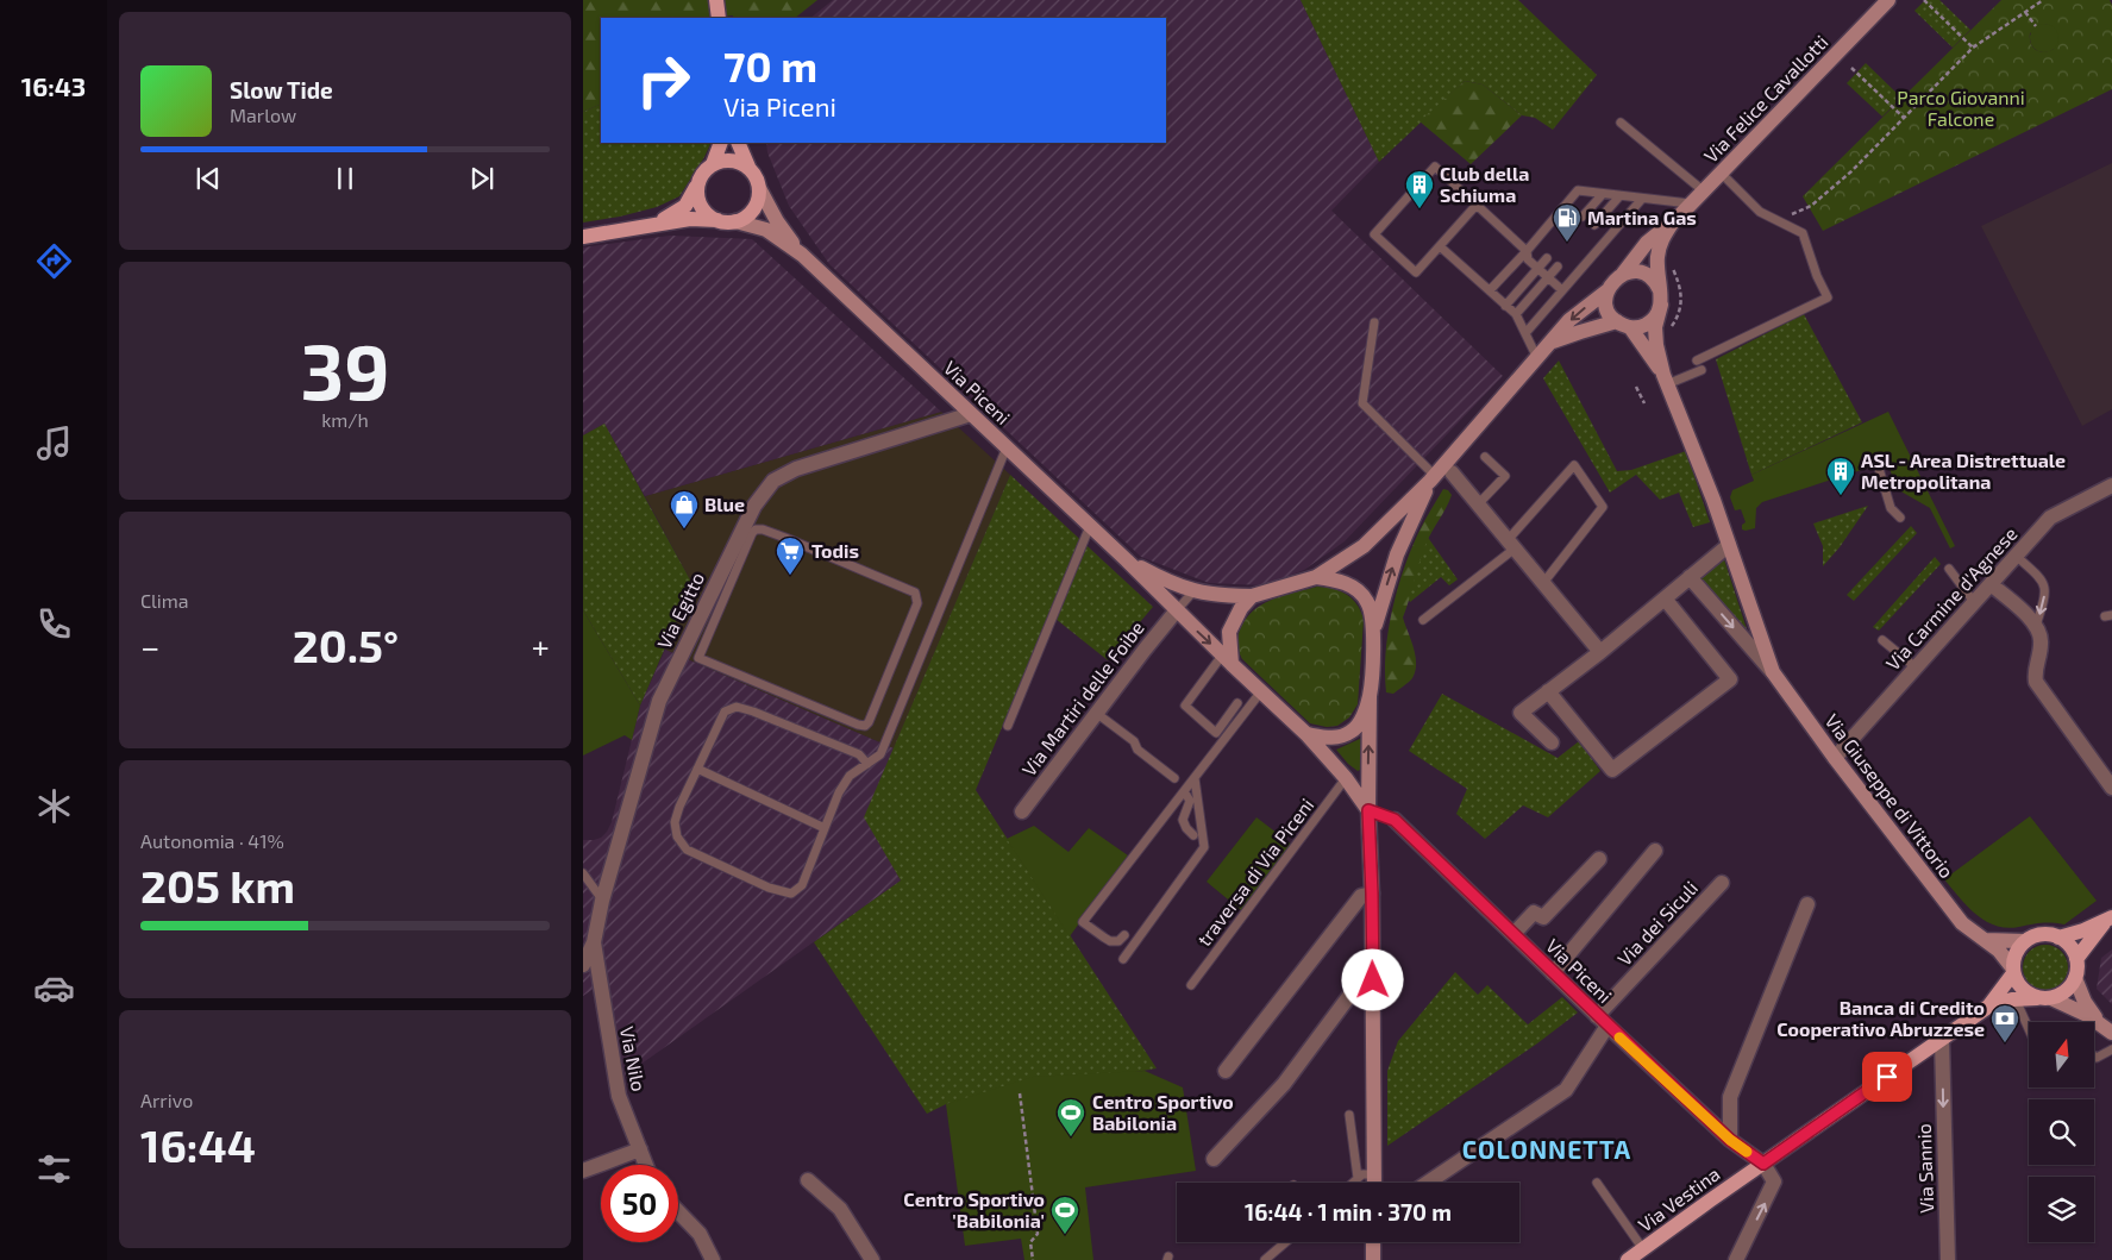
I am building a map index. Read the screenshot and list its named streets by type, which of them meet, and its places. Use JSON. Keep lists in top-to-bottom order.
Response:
{
  "streets": {
    "main road": [
      "Via Felice Cavallotti",
      "Via Piceni",
      "Via Giuseppe di Vittorio",
      "Via Vestina"
    ],
    "street": [
      "Via Carmine d'Agnese",
      "Via Egitto",
      "Via Martiri delle Foibe",
      "Via dei Siculi",
      "Via Nilo",
      "Via Sannio"
    ],
    "lane": ["traversa di Via Piceni"]
  },
  "crossings": [
    ["Via Felice Cavallotti", "Via Giuseppe di Vittorio"],
    ["Via Piceni", "Via Egitto"],
    ["Via Piceni", "Via Martiri delle Foibe"],
    ["Via Piceni", "Via dei Siculi"],
    ["Via Piceni", "Via Vestina"],
    ["Via Carmine d'Agnese", "Via Giuseppe di Vittorio"],
    ["Via Egitto", "Via Nilo"],
    ["Via Giuseppe di Vittorio", "Via Vestina"],
    ["Via Sannio", "Via Vestina"]
  ],
  "one_way": ["Via Sannio"],
  "districts": ["COLONNETTA"],
  "parks": ["Parco Giovanni Falcone"],
  "places": {
    "building": ["Club della Schiuma", "ASL - Area Distrettuale Metropolitana"],
    "fuel station": ["Martina Gas"],
    "shop": ["Blue"],
    "supermarket": ["Todis"],
    "bank": ["Banca di Credito Cooperativo Abruzzese"],
    "sports": ["Centro Sportivo Babilonia", "Centro Sportivo 'Babilonia'"]
  },
  "north": "top",
  "page": {
    "tabs": "16:43",
    "turn": ["70 m", "Via Piceni"],
    "song": ["Slow Tide", "Marlow"],
    "tile": [
      ["39", "km/h"],
      "Clima",
      ["Autonomia · 41%", "205 km"],
      ["Arrivo", "16:44"]
    ],
    "heat": ["−", "20.5°", "+"],
    "limit": "50",
    "trip": "16:44 · 1 min · 370 m"
  }
}
